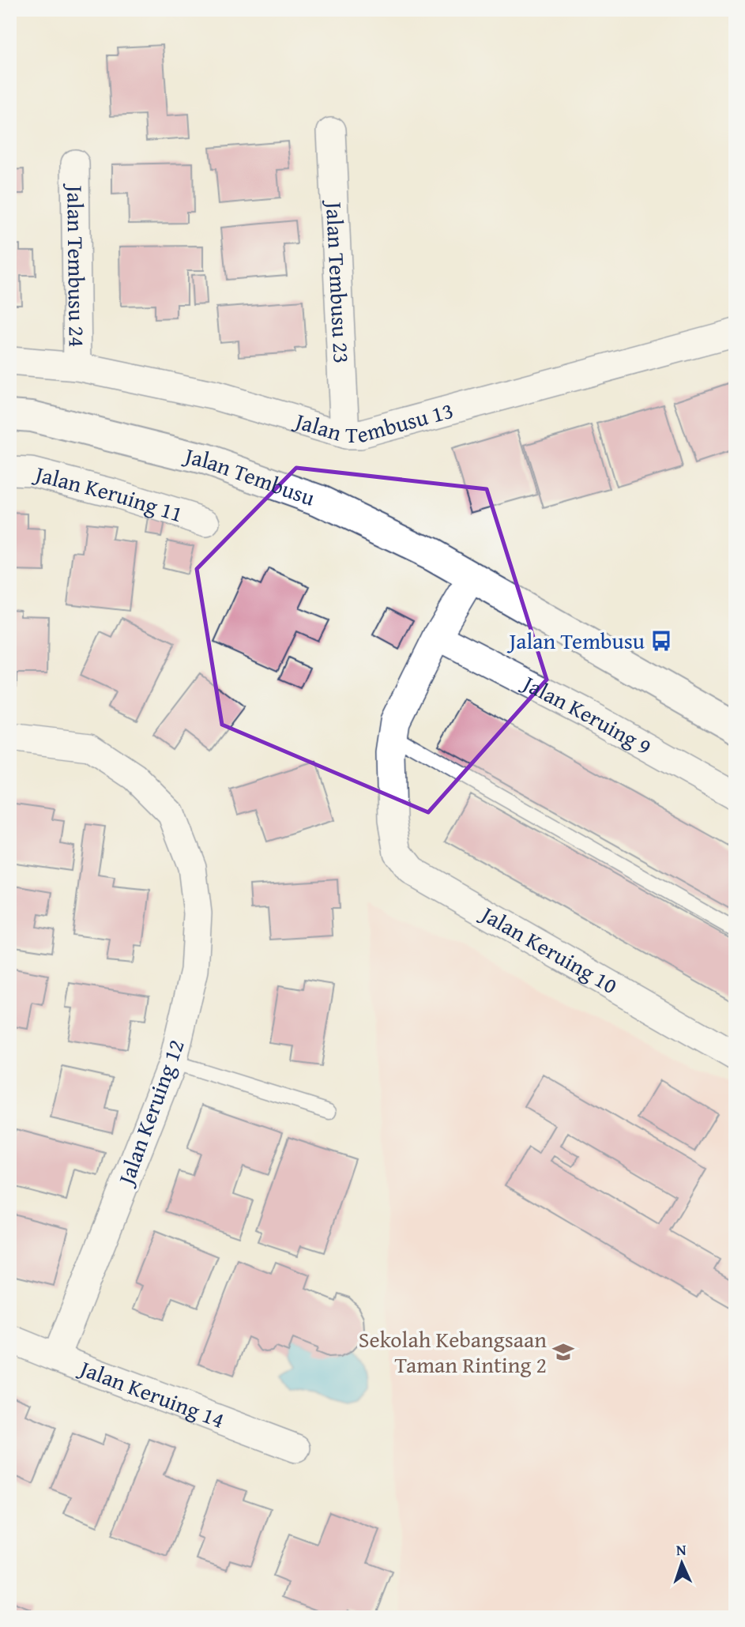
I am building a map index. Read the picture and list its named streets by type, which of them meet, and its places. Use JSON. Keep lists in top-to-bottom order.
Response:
{
  "streets": {
    "street": [
      "Jalan Tembusu 24",
      "Jalan Tembusu 23",
      "Jalan Tembusu 13",
      "Jalan Tembusu",
      "Jalan Keruing 11",
      "Jalan Keruing 9",
      "Jalan Keruing 10",
      "Jalan Keruing 12",
      "Jalan Keruing 14"
    ]
  },
  "crossings": [
    ["Jalan Tembusu 24", "Jalan Tembusu 13"],
    ["Jalan Tembusu 23", "Jalan Tembusu 13"],
    ["Jalan Keruing 12", "Jalan Keruing 14"]
  ],
  "places": {
    "bus stop": ["Jalan Tembusu"],
    "school or university": ["Sekolah Kebangsaan Taman Rinting 2"]
  },
  "north": "top"
}
